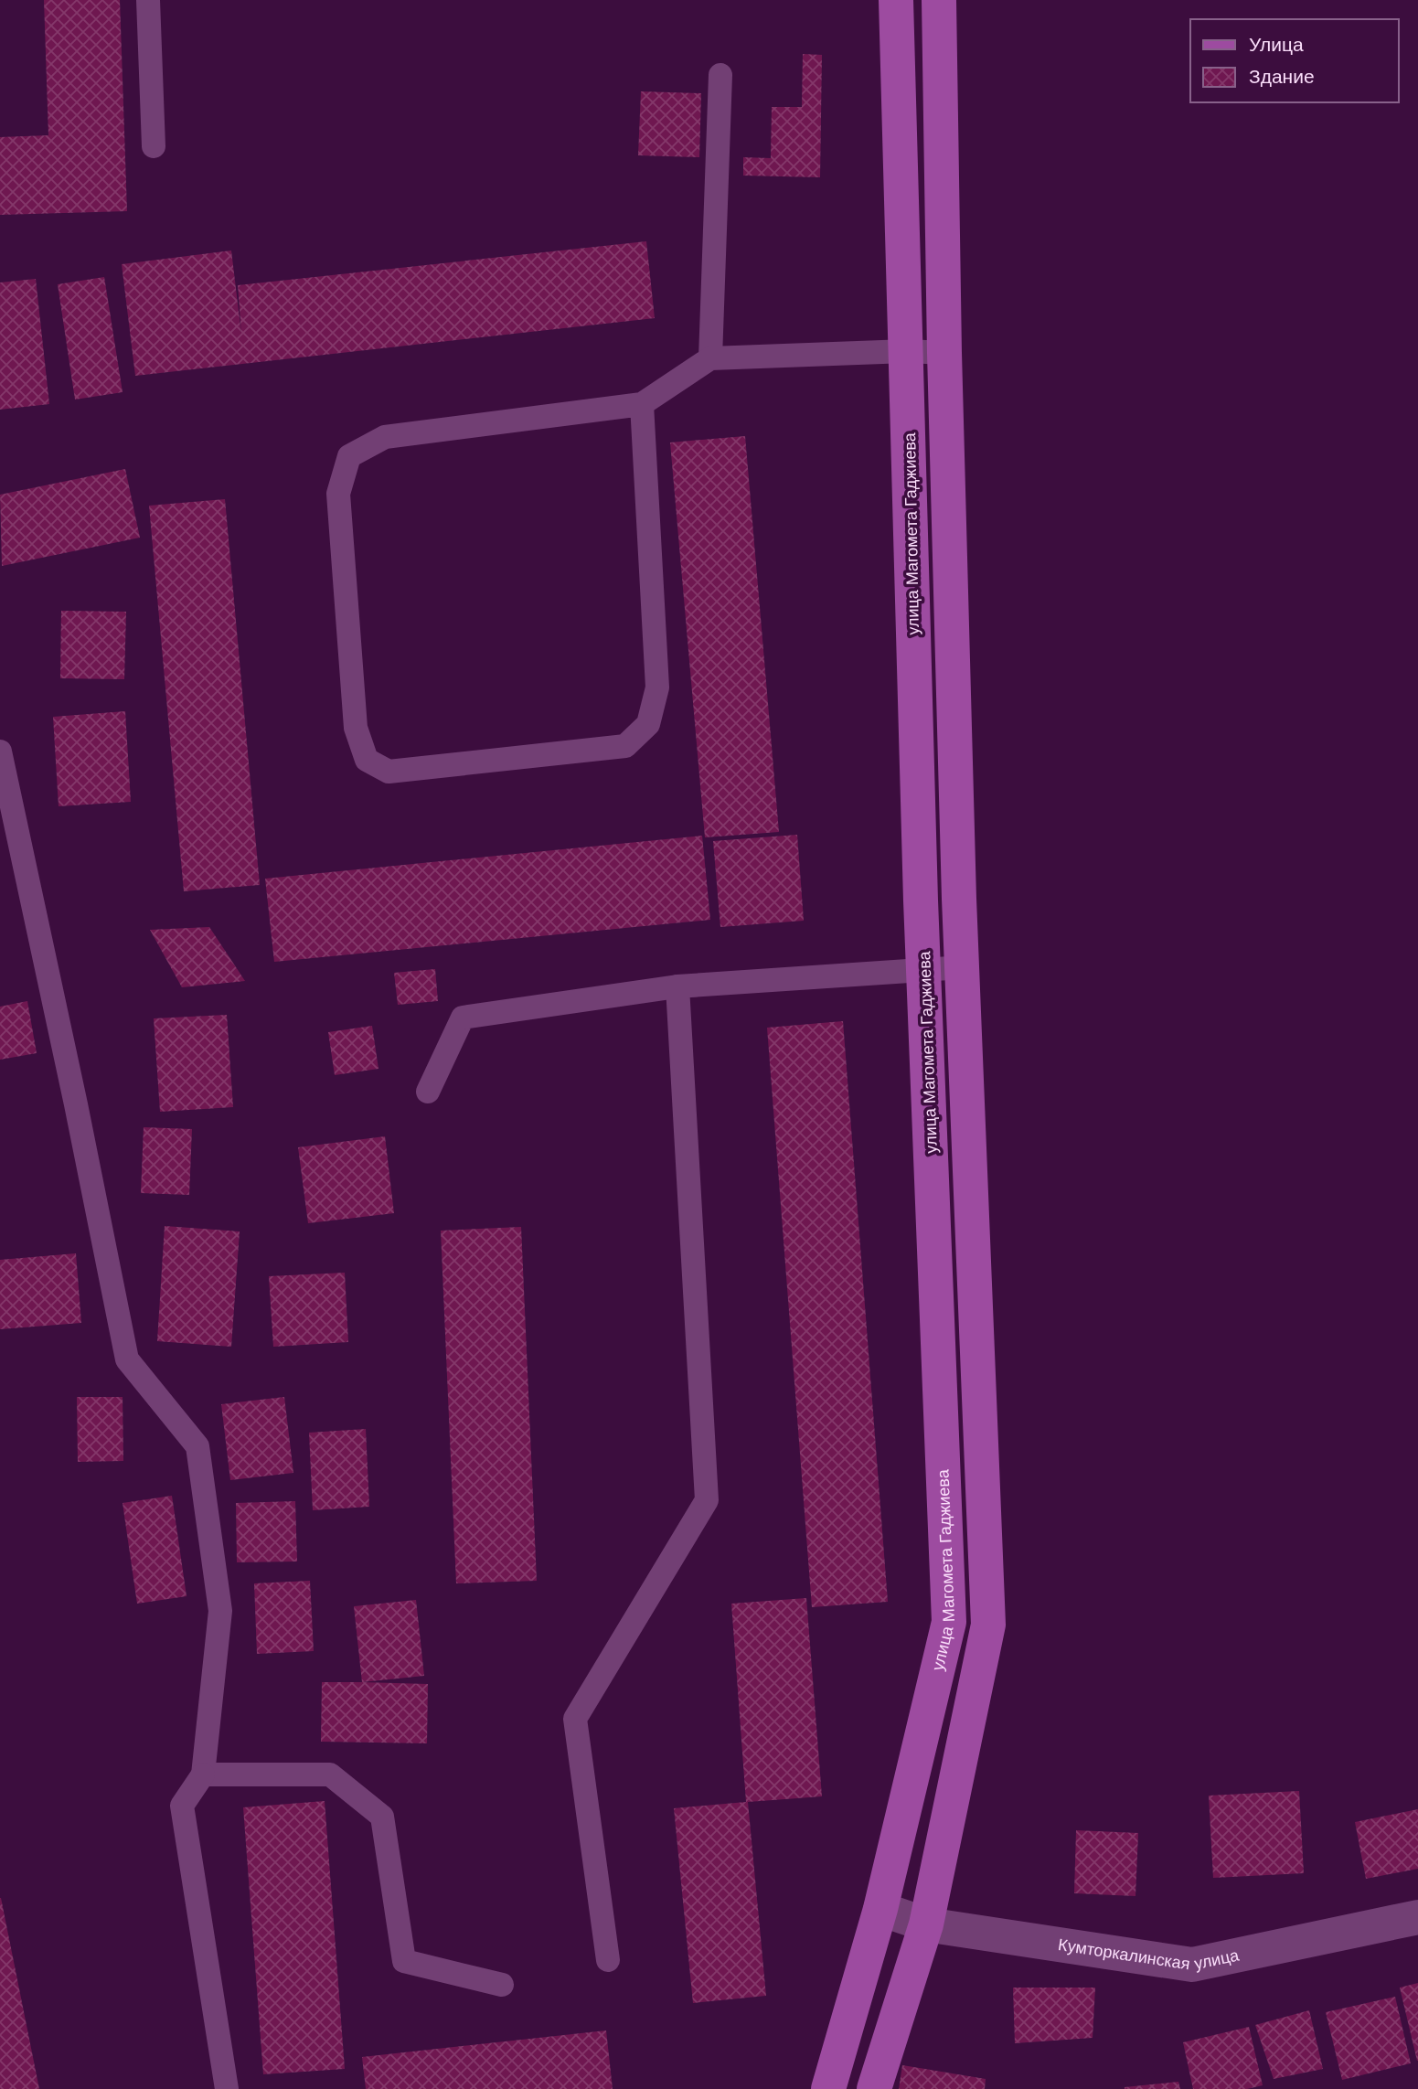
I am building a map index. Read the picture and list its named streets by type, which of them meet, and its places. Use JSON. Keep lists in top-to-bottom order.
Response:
{
  "streets": {
    "main road": ["улица Магомета Гаджиева"],
    "street": ["Кумторкалинская улица"]
  },
  "crossings": [
    ["улица Магомета Гаджиева", "Кумторкалинская улица"]
  ],
  "legend": ["Улица", "Здание"]
}
